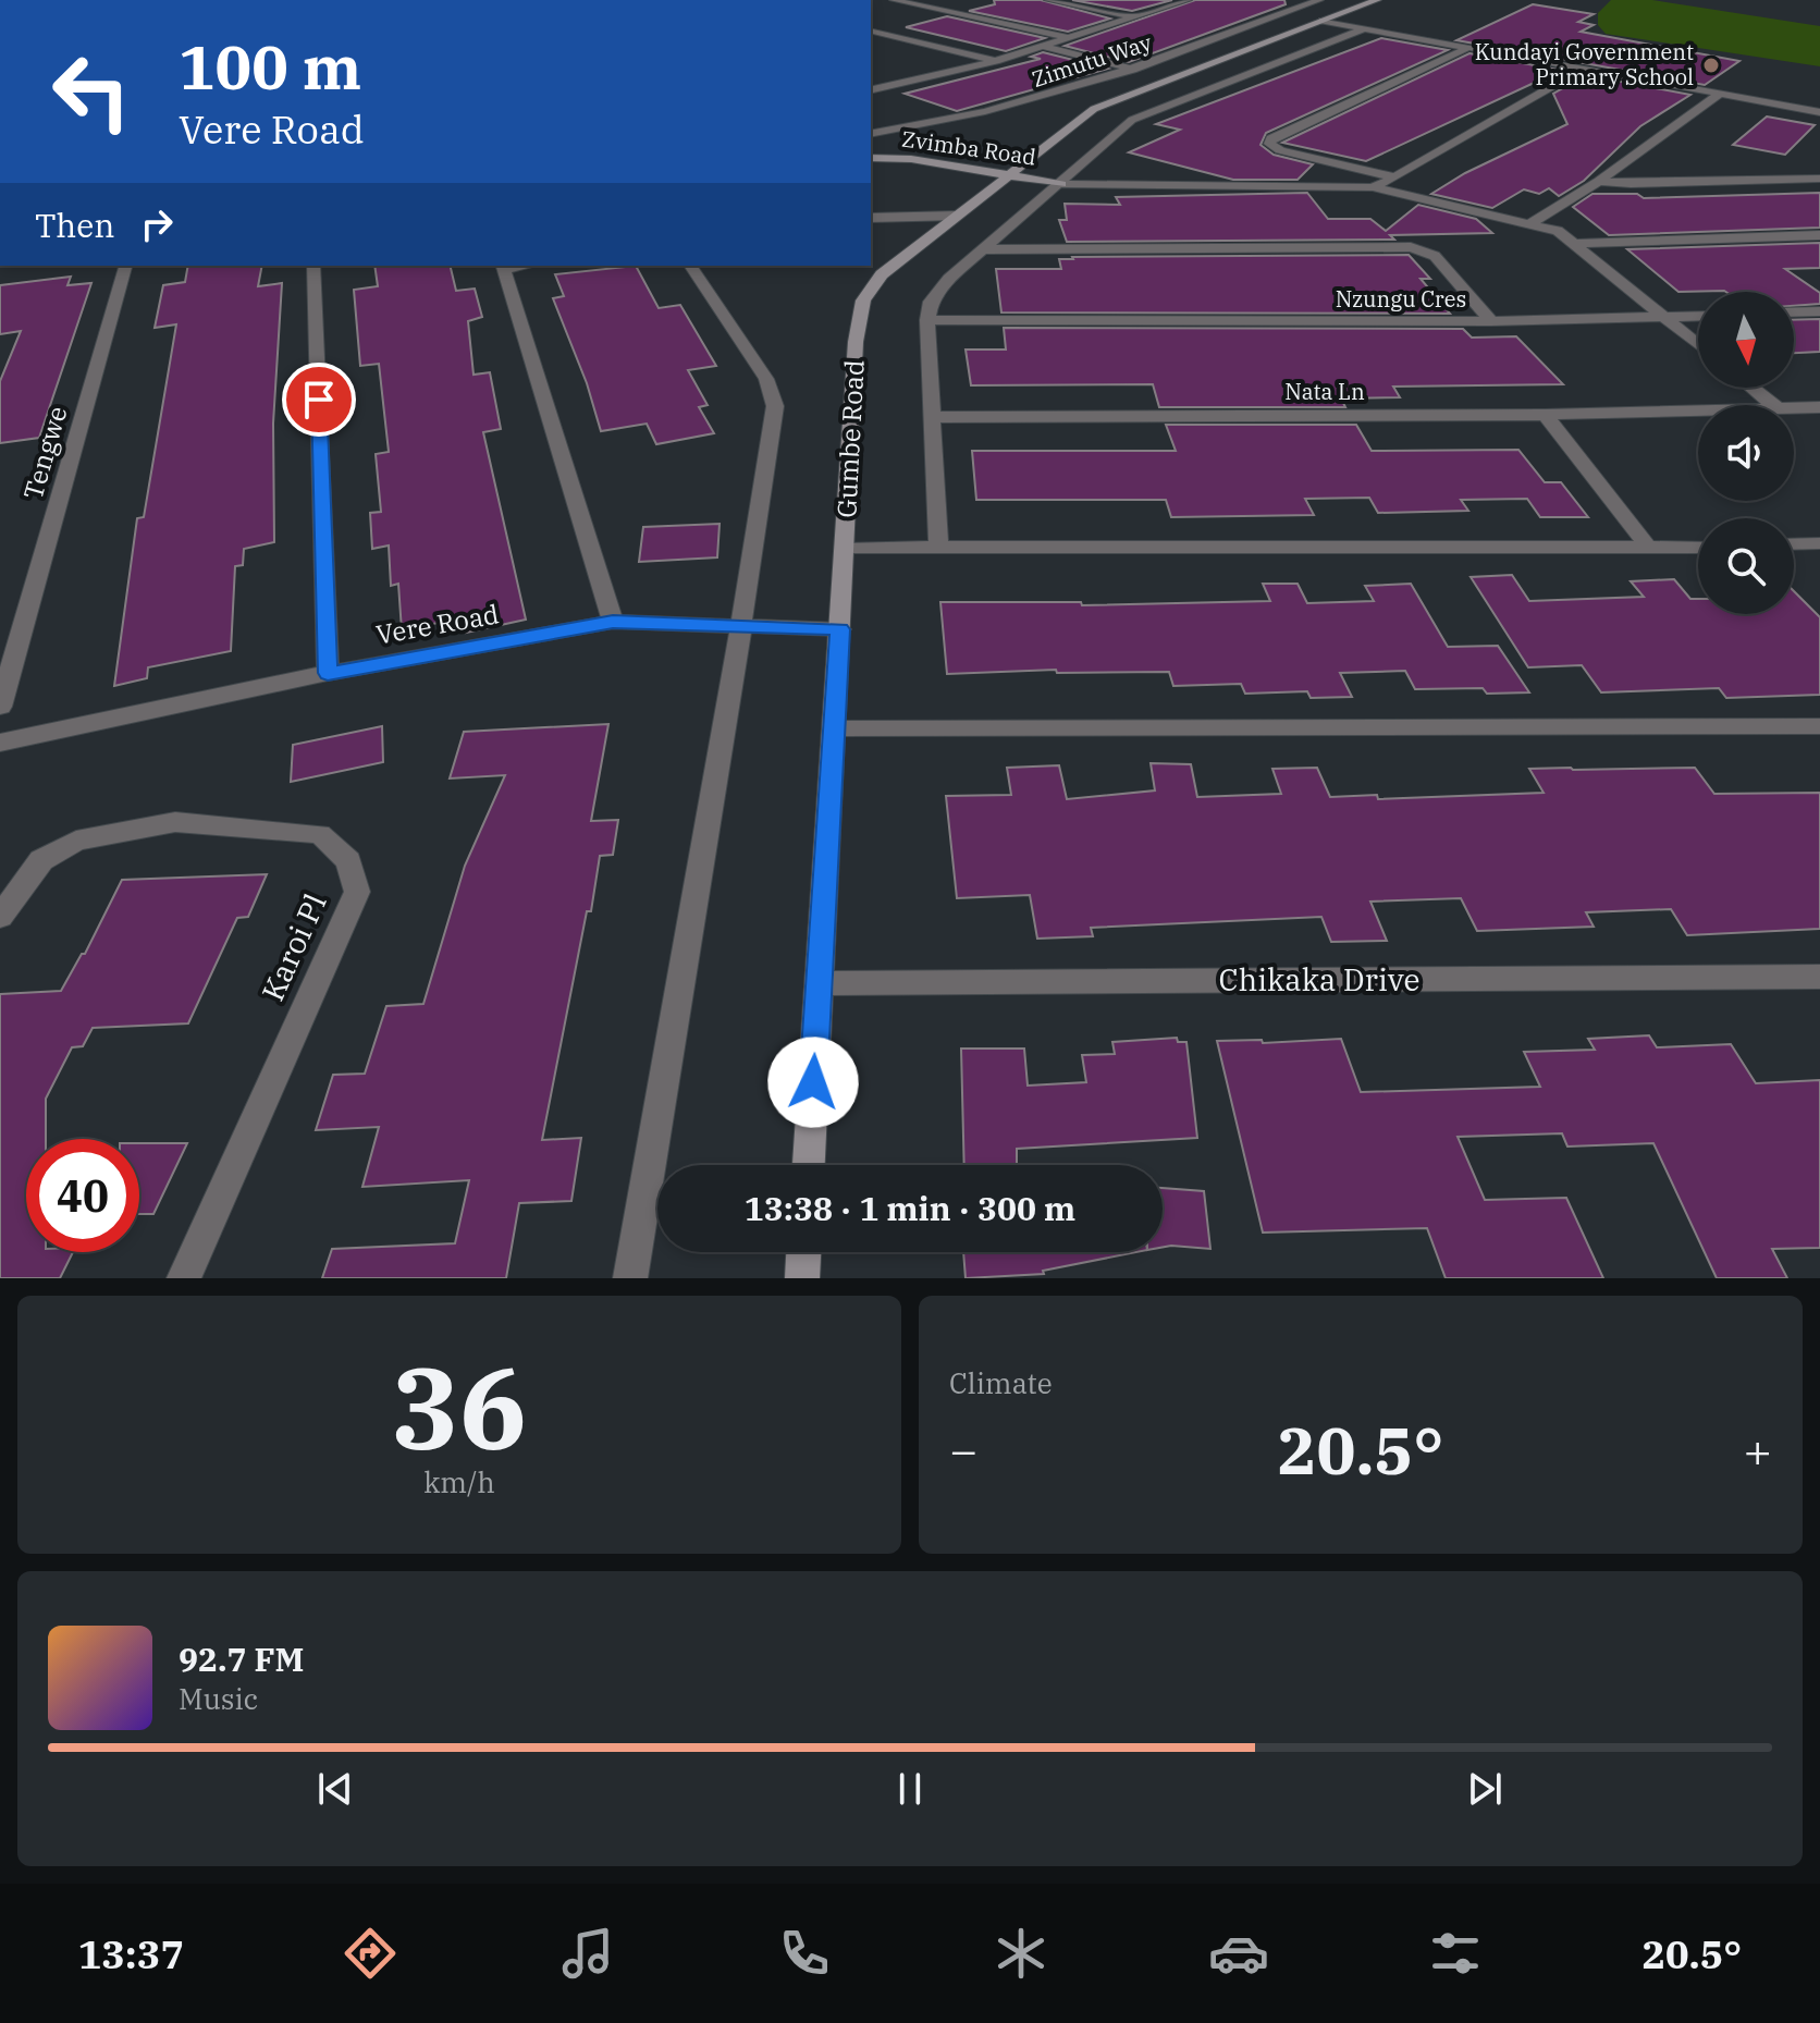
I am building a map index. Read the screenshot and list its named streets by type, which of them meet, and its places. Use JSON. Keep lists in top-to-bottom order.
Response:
{
  "streets": {
    "street": [
      "Zimutu Way",
      "Zvimba Road",
      "Nzungu Cres",
      "Nata Ln",
      "Gumbe Road",
      "Tengwe",
      "Vere Road",
      "Karoi Pl",
      "Chikaka Drive"
    ]
  },
  "crossings": [
    ["Zvimba Road", "Gumbe Road"],
    ["Gumbe Road", "Vere Road"],
    ["Gumbe Road", "Chikaka Drive"]
  ],
  "places": ["Kundayi Government Primary School"],
  "north": "bottom",
  "page": {
    "turn": ["100 m", "Vere Road"],
    "then": "Then",
    "limit": "40",
    "trip": "13:38 · 1 min · 300 m",
    "tile": [
      ["36", "km/h"],
      "Climate"
    ],
    "heat": ["−", "20.5°", "+"],
    "song": ["92.7 FM", "Music"],
    "tabs": ["13:37", "20.5°"]
  }
}
